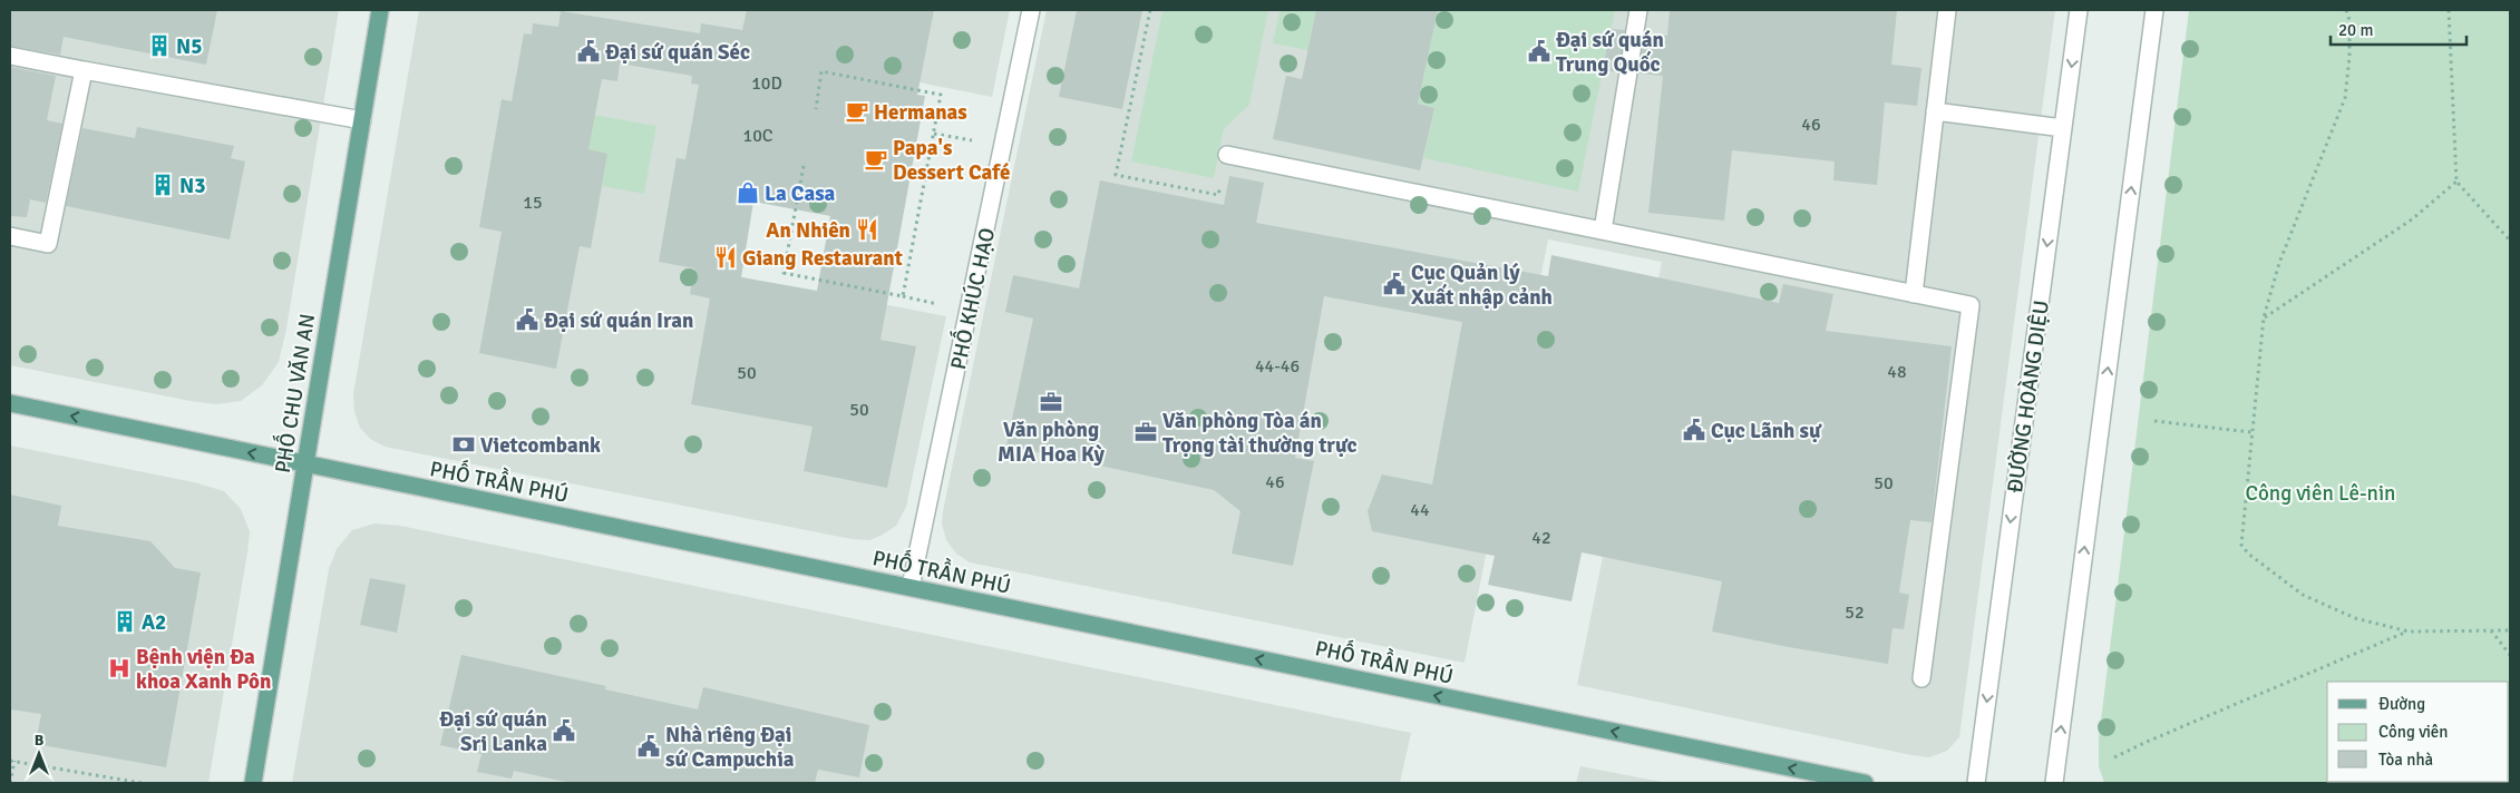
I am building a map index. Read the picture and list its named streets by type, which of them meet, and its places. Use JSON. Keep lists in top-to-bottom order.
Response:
{
  "streets": {
    "main road": ["PHỐ CHU VĂN AN", "PHỐ TRẦN PHÚ"],
    "street": ["PHỐ KHÚC HẠO", "ĐƯỜNG HOÀNG DIỆU"]
  },
  "crossings": [
    ["PHỐ KHÚC HẠO", "PHỐ TRẦN PHÚ"],
    ["PHỐ CHU VĂN AN", "PHỐ TRẦN PHÚ"]
  ],
  "one_way": ["PHỐ TRẦN PHÚ"],
  "parks": ["Công viên Lê-nin"],
  "places": {
    "building": ["N5", "N3", "A2"],
    "public building": [
      "Đại sứ quán Séc",
      "Đại sứ quán Trung Quốc",
      "Cục Quản lý Xuất nhập cảnh",
      "Đại sứ quán Iran",
      "Cục Lãnh sự",
      "Đại sứ quán Sri Lanka",
      "Nhà riêng Đại sứ Campuchia"
    ],
    "cafe": ["Hermanas", "Papa's Dessert Café"],
    "shop": ["La Casa"],
    "restaurant": ["An Nhiên", "Giang Restaurant"],
    "office": ["Văn phòng MIA Hoa Kỳ", "Văn phòng Tòa án Trọng tài thường trực"],
    "bank": ["Vietcombank"],
    "hospital": ["Bệnh viện Đa khoa Xanh Pôn"]
  },
  "house_numbers": [
    "10D",
    "46",
    "10C",
    "15",
    "44-46",
    "48",
    "50",
    "50",
    "46",
    "50",
    "44",
    "42",
    "52"
  ],
  "legend": ["Đường", "Công viên", "Tòa nhà"],
  "scale_bar": "20 m",
  "north": "top"
}
